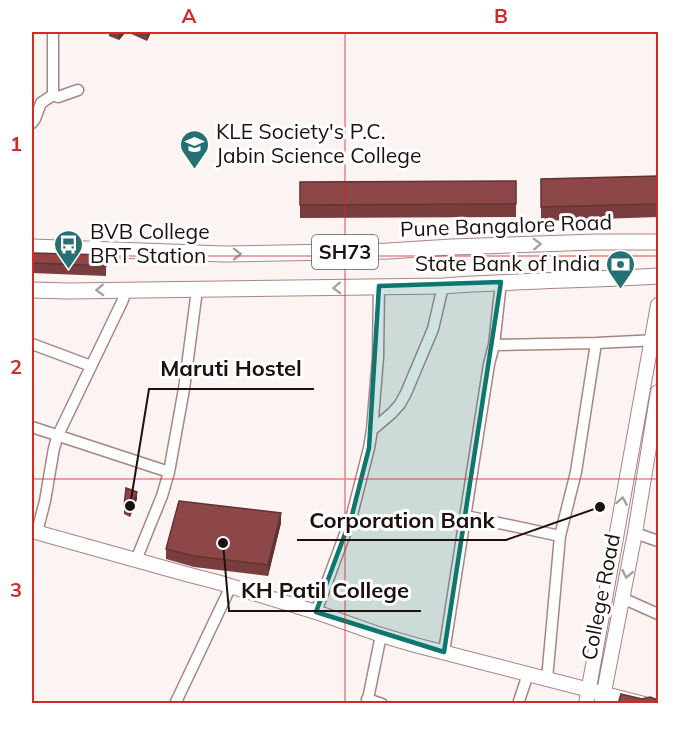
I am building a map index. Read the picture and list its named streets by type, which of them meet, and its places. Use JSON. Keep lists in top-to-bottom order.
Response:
{
  "streets": {
    "main road": ["Pune Bangalore Road", "SH73", "College Road"]
  },
  "places": {
    "school or university": ["KLE Society's P.C. Jabin Science College"],
    "bus stop": ["BVB College BRT Station"],
    "bank": ["State Bank of India"],
    "other": ["Maruti Hostel", "Corporation Bank", "KH Patil College"]
  },
  "grid": {
    "columns": ["A", "B"],
    "rows": ["1", "2", "3"]
  }
}
